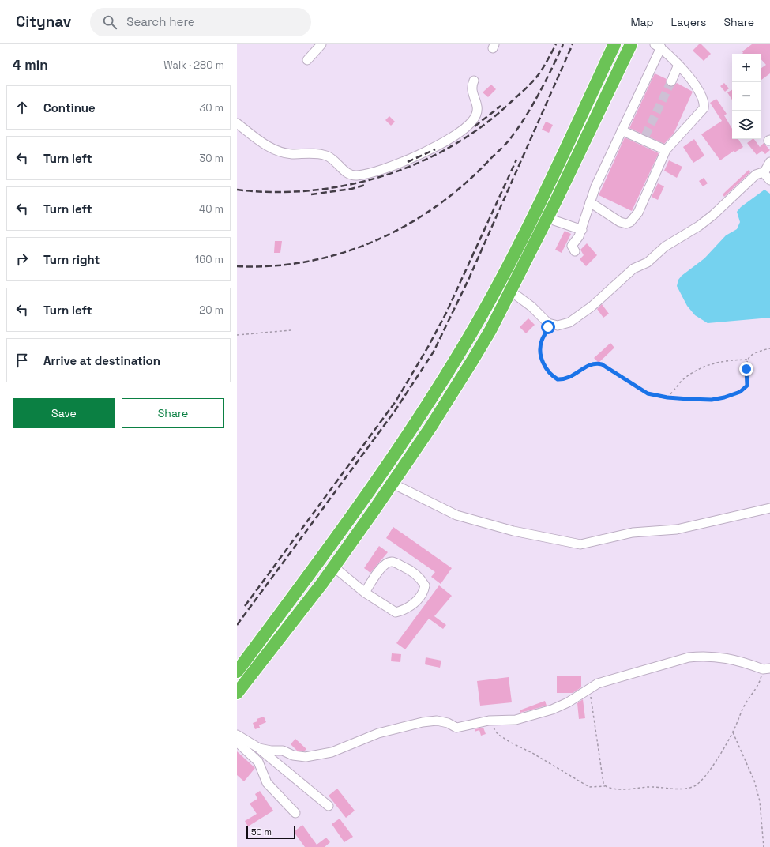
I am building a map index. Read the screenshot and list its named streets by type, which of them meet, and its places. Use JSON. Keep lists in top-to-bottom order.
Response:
{
  "scale_bar": "50 m",
  "page": {
    "header": "Citynav",
    "search": "Search here",
    "nav": ["Map", "Layers", "Share"],
    "heading": ["4 min", "Walk · 280 m"],
    "map_buttons": ["+", "−"],
    "list": [
      ["Continue", "30 m"],
      ["Turn left", "30 m"],
      ["Turn left", "40 m"],
      ["Turn right", "160 m"],
      ["Turn left", "20 m"],
      "Arrive at destination"
    ],
    "buttons": ["Save", "Share"],
    "scale": "50 m"
  }
}
